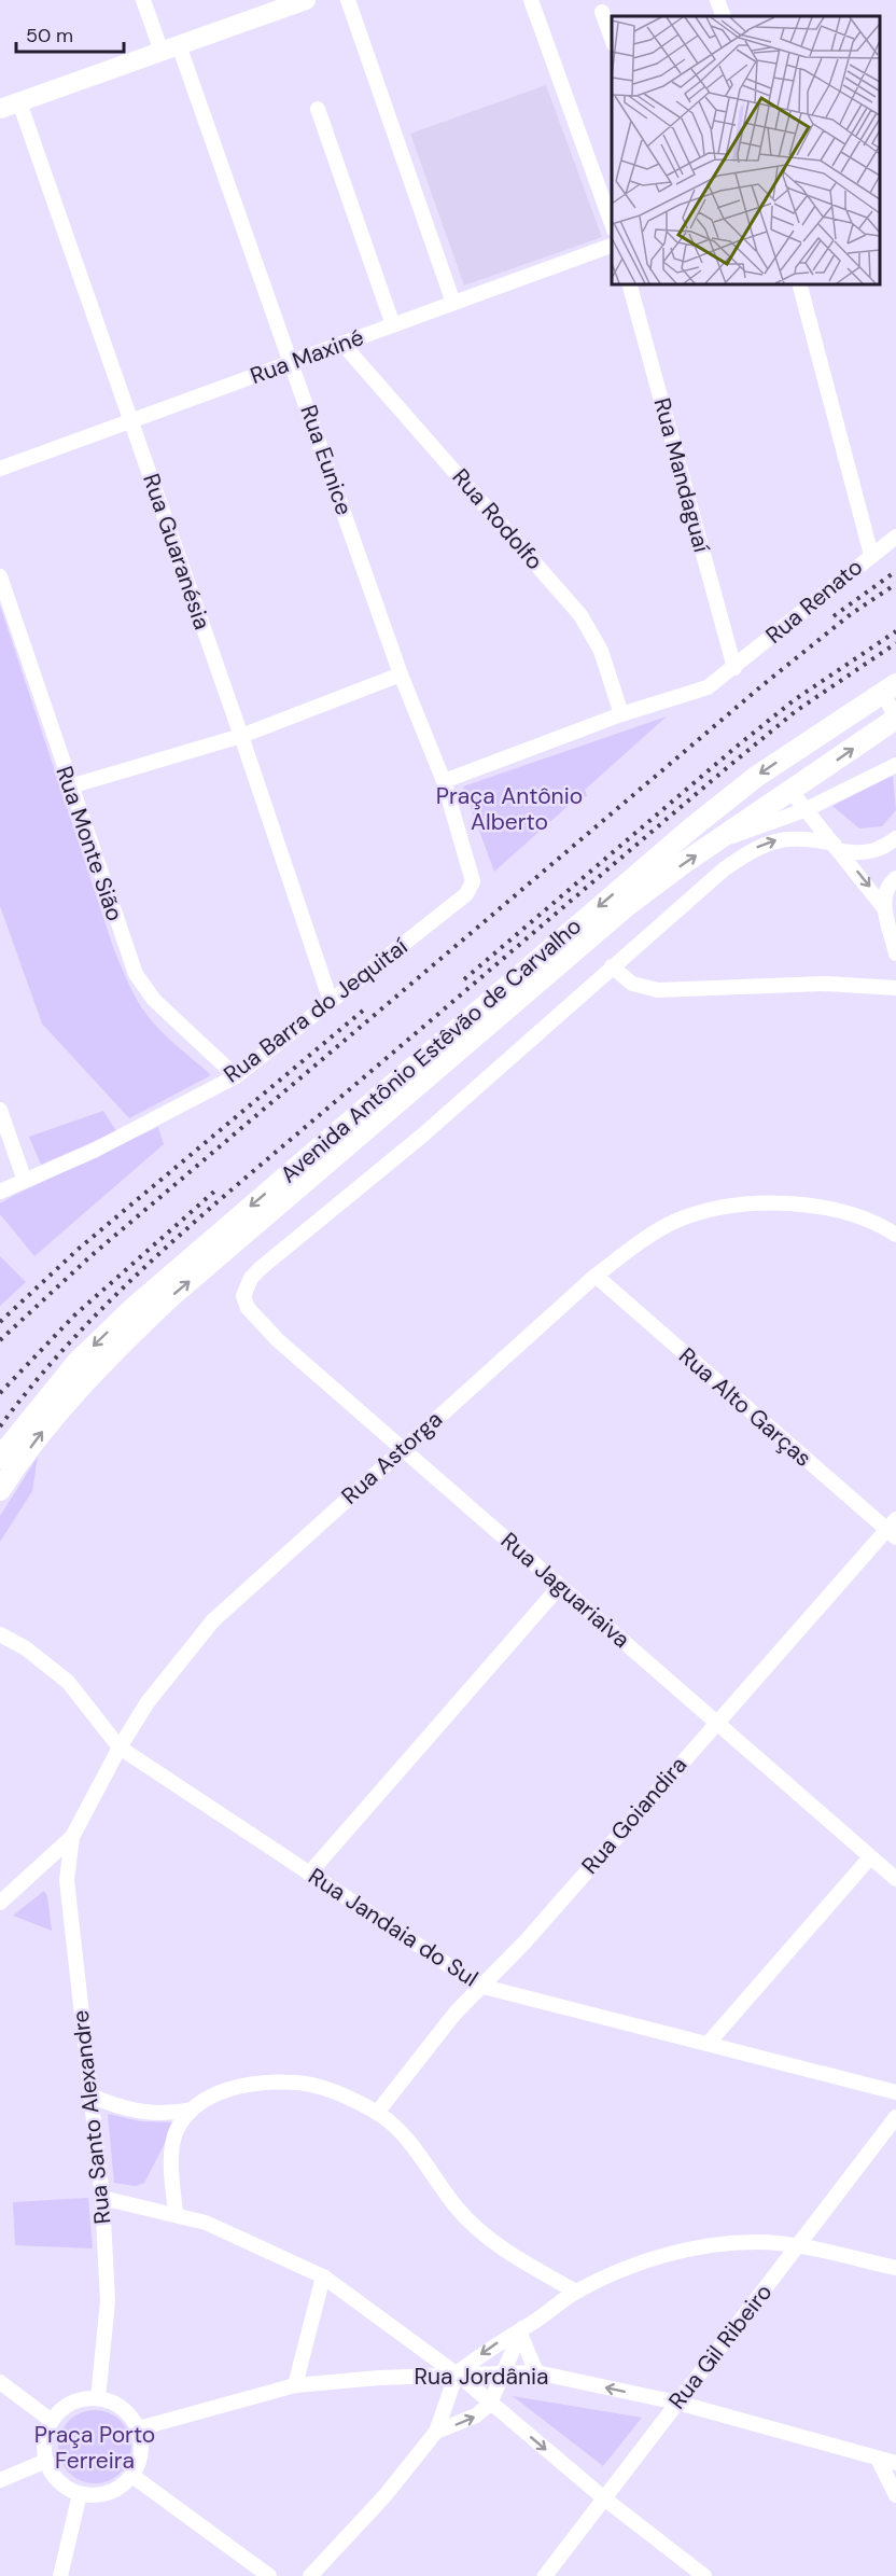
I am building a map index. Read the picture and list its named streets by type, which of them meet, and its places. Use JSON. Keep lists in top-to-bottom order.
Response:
{
  "streets": {
    "highway": ["Avenida Antônio Estêvão de Carvalho"],
    "street": [
      "Rua Maxiné",
      "Rua Eunice",
      "Rua Mandaguaí",
      "Rua Rodolfo",
      "Rua Guaranésia",
      "Rua Renato",
      "Rua Monte Sião",
      "Rua Barra do Jequitaí",
      "Rua Alto Garças",
      "Rua Astorga",
      "Rua Jaguariaiva",
      "Rua Goiandira",
      "Rua Jandaia do Sul",
      "Rua Santo Alexandre",
      "Rua Gil Ribeiro",
      "Rua Jordânia"
    ]
  },
  "crossings": [
    ["Rua Maxiné", "Rua Eunice"],
    ["Rua Maxiné", "Rua Rodolfo"],
    ["Rua Maxiné", "Rua Guaranésia"],
    ["Rua Eunice", "Rua Barra do Jequitaí"],
    ["Rua Mandaguaí", "Rua Renato"],
    ["Rua Guaranésia", "Rua Barra do Jequitaí"],
    ["Rua Monte Sião", "Rua Barra do Jequitaí"],
    ["Rua Alto Garças", "Rua Astorga"],
    ["Rua Alto Garças", "Rua Goiandira"],
    ["Rua Astorga", "Rua Jaguariaiva"],
    ["Rua Astorga", "Rua Jandaia do Sul"],
    ["Rua Astorga", "Rua Santo Alexandre"],
    ["Rua Jaguariaiva", "Rua Goiandira"],
    ["Rua Goiandira", "Rua Jandaia do Sul"],
    ["Rua Santo Alexandre", "Rua Jordânia"],
    ["Rua Gil Ribeiro", "Rua Jordânia"]
  ],
  "parks": ["Praça Antônio Alberto", "Praça Porto Ferreira"],
  "scale_bar": "50 m"
}
